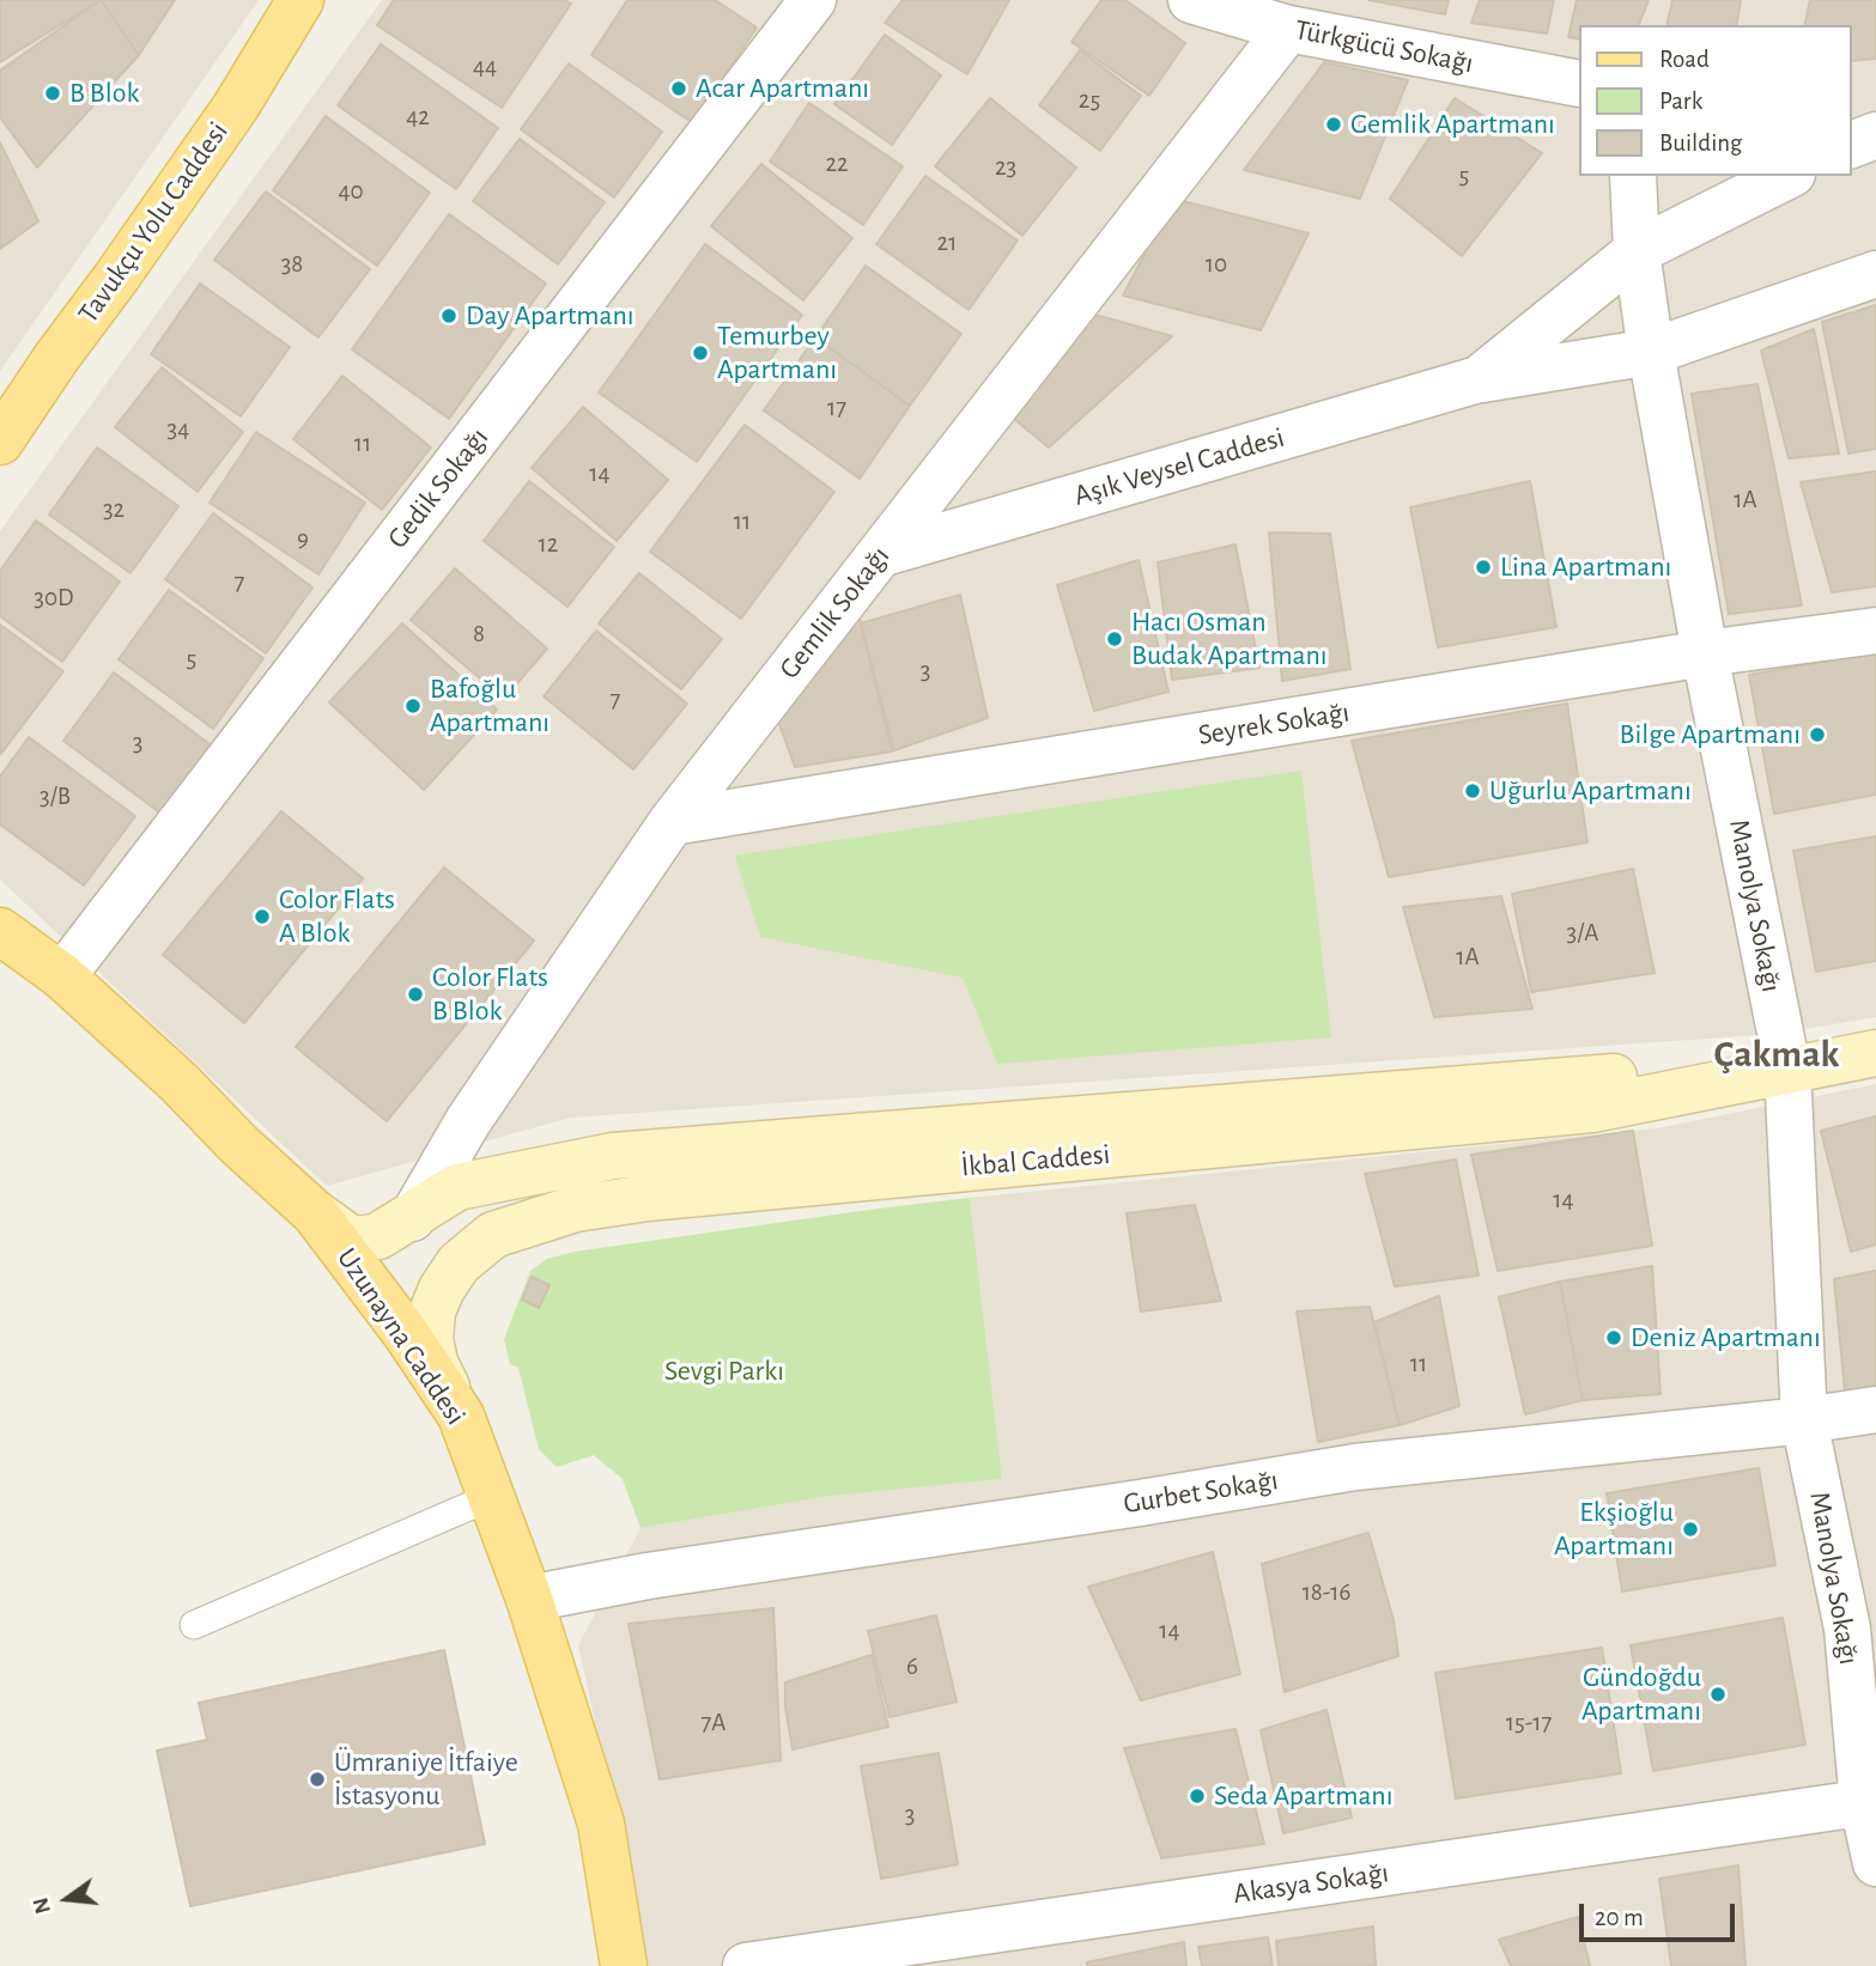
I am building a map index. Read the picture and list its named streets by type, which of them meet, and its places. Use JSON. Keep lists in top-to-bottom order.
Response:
{
  "streets": {
    "main road": ["Tavukçu Yolu Caddesi", "İkbal Caddesi", "Uzunayna Caddesi"],
    "street": [
      "Türkgücü Sokağı",
      "Aşık Veysel Caddesi",
      "Gedik Sokağı",
      "Gemlik Sokağı",
      "Seyrek Sokağı",
      "Manolya Sokağı",
      "Gurbet Sokağı",
      "Akasya Sokağı"
    ]
  },
  "crossings": [
    ["Türkgücü Sokağı", "Gemlik Sokağı"],
    ["Aşık Veysel Caddesi", "Gemlik Sokağı"],
    ["Aşık Veysel Caddesi", "Manolya Sokağı"],
    ["Gedik Sokağı", "Uzunayna Caddesi"],
    ["Gemlik Sokağı", "Seyrek Sokağı"],
    ["Gemlik Sokağı", "İkbal Caddesi"],
    ["Seyrek Sokağı", "Manolya Sokağı"],
    ["Manolya Sokağı", "İkbal Caddesi"],
    ["Manolya Sokağı", "Gurbet Sokağı"],
    ["Manolya Sokağı", "Akasya Sokağı"],
    ["İkbal Caddesi", "Uzunayna Caddesi"],
    ["Uzunayna Caddesi", "Gurbet Sokağı"]
  ],
  "districts": ["Çakmak"],
  "parks": ["Sevgi Parkı"],
  "places": [
    "Acar Apartmanı",
    "B Blok",
    "Gemlik Apartmanı",
    "Day Apartmanı",
    "Temurbey Apartmanı",
    "Lina Apartmanı",
    "Hacı Osman Budak Apartmanı",
    "Bafoğlu Apartmanı",
    "Bilge Apartmanı",
    "Uğurlu Apartmanı",
    "Color Flats A Blok",
    "Color Flats B Blok",
    "Deniz Apartmanı",
    "Ekşioğlu Apartmanı",
    "Gündoğdu Apartmanı",
    "Ümraniye İtfaiye İstasyonu",
    "Seda Apartmanı"
  ],
  "house_numbers": [
    "44",
    "25",
    "42",
    "22",
    "23",
    "5",
    "40",
    "21",
    "38",
    "10",
    "17",
    "34",
    "11",
    "14",
    "1A",
    "32",
    "11",
    "9",
    "12",
    "7",
    "30D",
    "8",
    "5",
    "3",
    "7",
    "3",
    "3/B",
    "3/A",
    "1A",
    "14",
    "11",
    "18-16",
    "14",
    "6",
    "7A",
    "15-17",
    "3"
  ],
  "legend": ["Road", "Park", "Building"],
  "scale_bar": "20 m",
  "north": "left"
}
